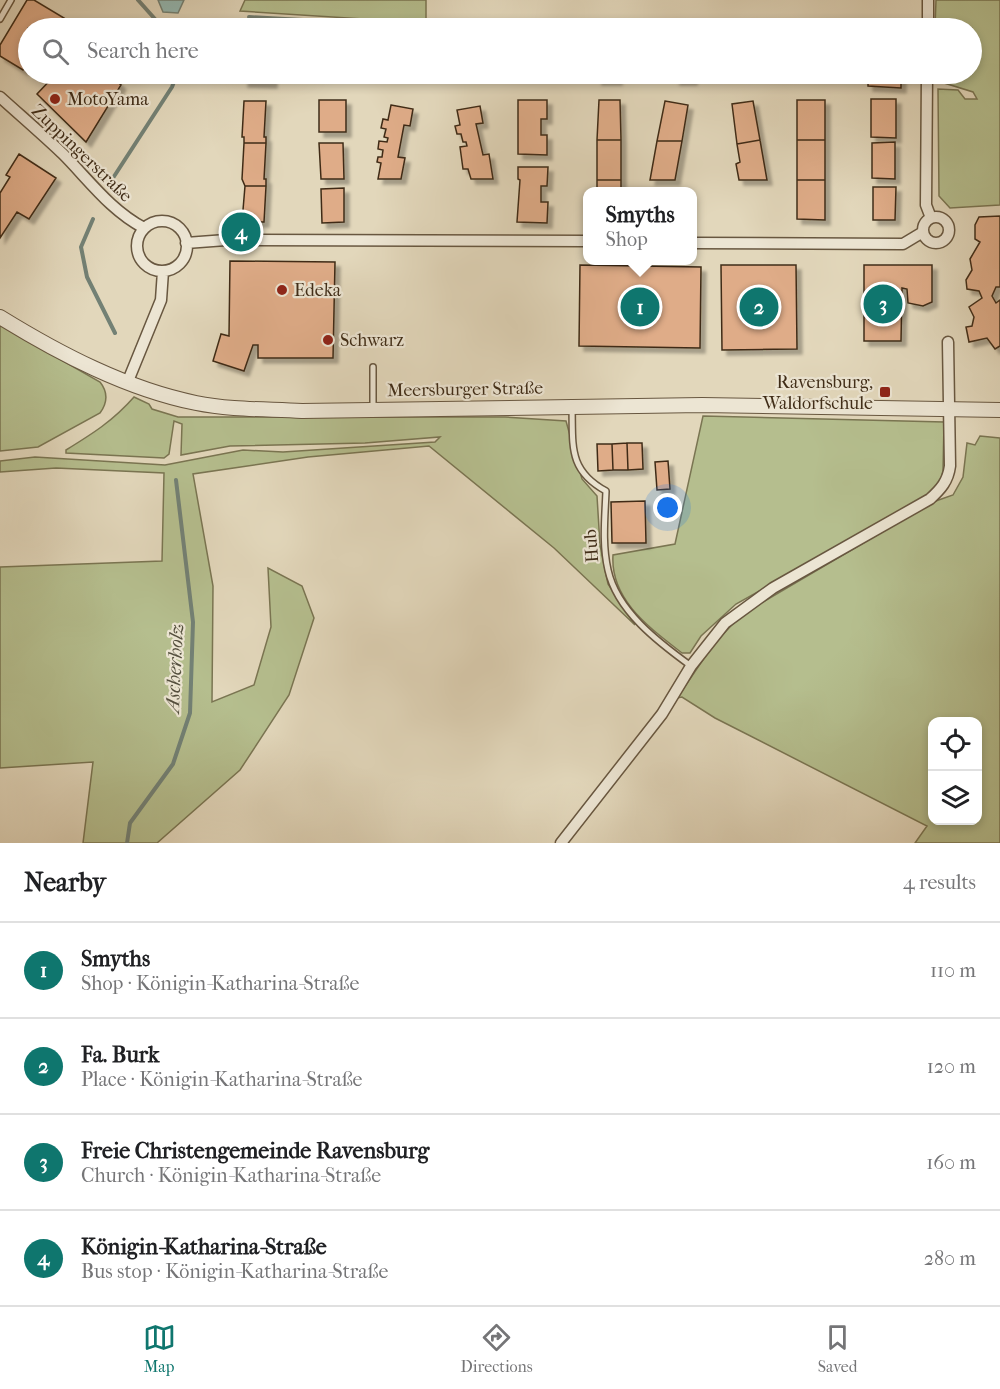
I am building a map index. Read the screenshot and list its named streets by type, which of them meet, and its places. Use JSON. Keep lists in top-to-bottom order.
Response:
{
  "streets": {
    "street": ["Zuppingerstraße", "Meersburger Straße"],
    "lane": ["Hub"]
  },
  "crossings": [
    ["Meersburger Straße", "Hub"]
  ],
  "water": ["Ascherholz"],
  "places": {
    "other": ["MotoYama", "Edeka", "Schwarz"],
    "transit": ["Ravensburg, Waldorfschule"]
  },
  "page": {
    "search": "Search here",
    "popup": ["Smyths", "Shop"],
    "pins": [
      "4",
      "3",
      "1",
      "2"
    ],
    "heading": ["Nearby", "4 results"],
    "list": [
      {
        "mark": "1",
        "name": "Smyths",
        "note": "Shop · Königin-Katharina-Straße",
        "value": "110 m"
      },
      {
        "mark": "2",
        "name": "Fa. Burk",
        "note": "Place · Königin-Katharina-Straße",
        "value": "120 m"
      },
      {
        "mark": "3",
        "name": "Freie Christengemeinde Ravensburg",
        "note": "Church · Königin-Katharina-Straße",
        "value": "160 m"
      },
      {
        "mark": "4",
        "name": "Königin-Katharina-Straße",
        "note": "Bus stop · Königin-Katharina-Straße",
        "value": "280 m"
      }
    ],
    "nav": ["Map", "Directions", "Saved"]
  }
}
